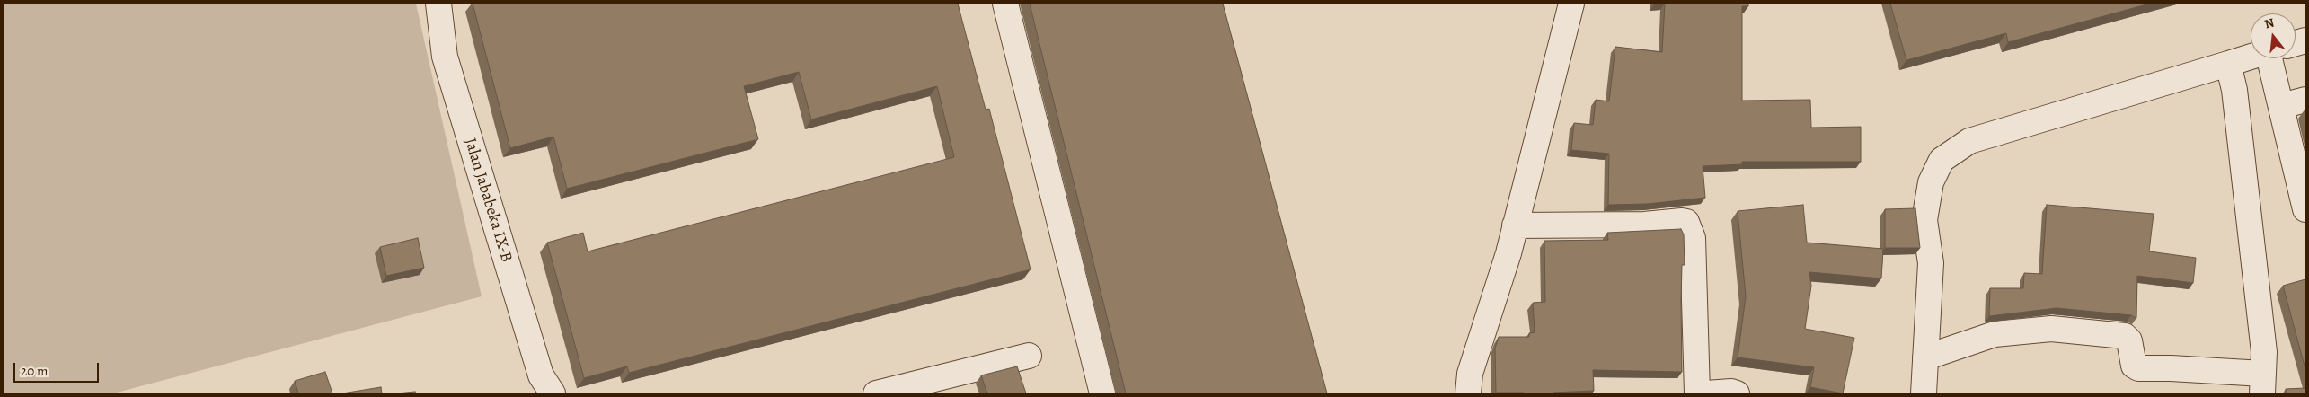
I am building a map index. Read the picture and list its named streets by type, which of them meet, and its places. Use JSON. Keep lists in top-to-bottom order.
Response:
{
  "streets": {
    "street": ["Jalan Jababeka IX-B"]
  },
  "scale_bar": "20 m",
  "north": "top"
}
